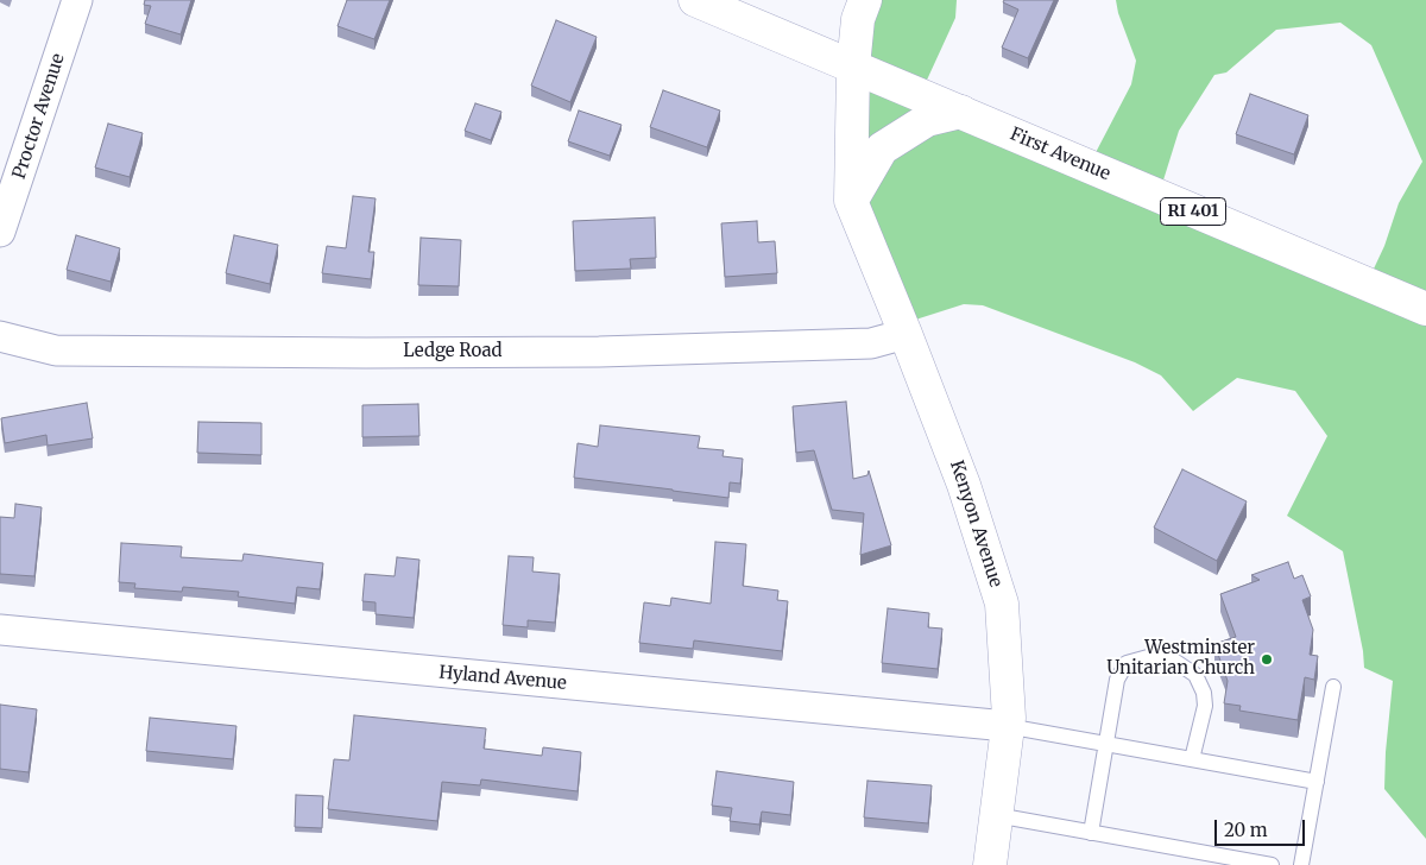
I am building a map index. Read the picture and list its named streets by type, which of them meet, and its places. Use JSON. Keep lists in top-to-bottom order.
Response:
{
  "streets": {
    "street": [
      "Proctor Avenue",
      "First Avenue",
      "RI 401",
      "Ledge Road",
      "Kenyon Avenue",
      "Hyland Avenue"
    ]
  },
  "crossings": [
    ["First Avenue", "Kenyon Avenue"],
    ["Ledge Road", "Kenyon Avenue"],
    ["Kenyon Avenue", "Hyland Avenue"]
  ],
  "places": ["Westminster Unitarian Church"],
  "scale_bar": "20 m"
}
